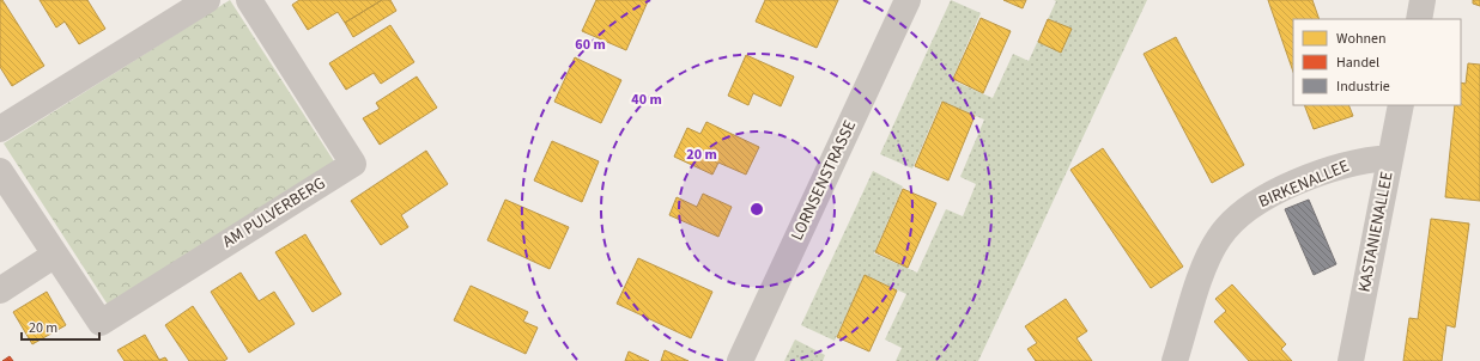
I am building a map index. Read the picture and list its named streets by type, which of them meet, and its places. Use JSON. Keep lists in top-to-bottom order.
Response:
{
  "streets": {
    "street": [
      "LORNSENSTRASSE",
      "BIRKENALLEE",
      "AM PULVERBERG",
      "KASTANIENALLEE"
    ]
  },
  "crossings": [
    ["BIRKENALLEE", "KASTANIENALLEE"]
  ],
  "legend": ["Wohnen", "Handel", "Industrie"],
  "scale_bar": "20 m",
  "rings": ["60 m", "40 m", "20 m"]
}
